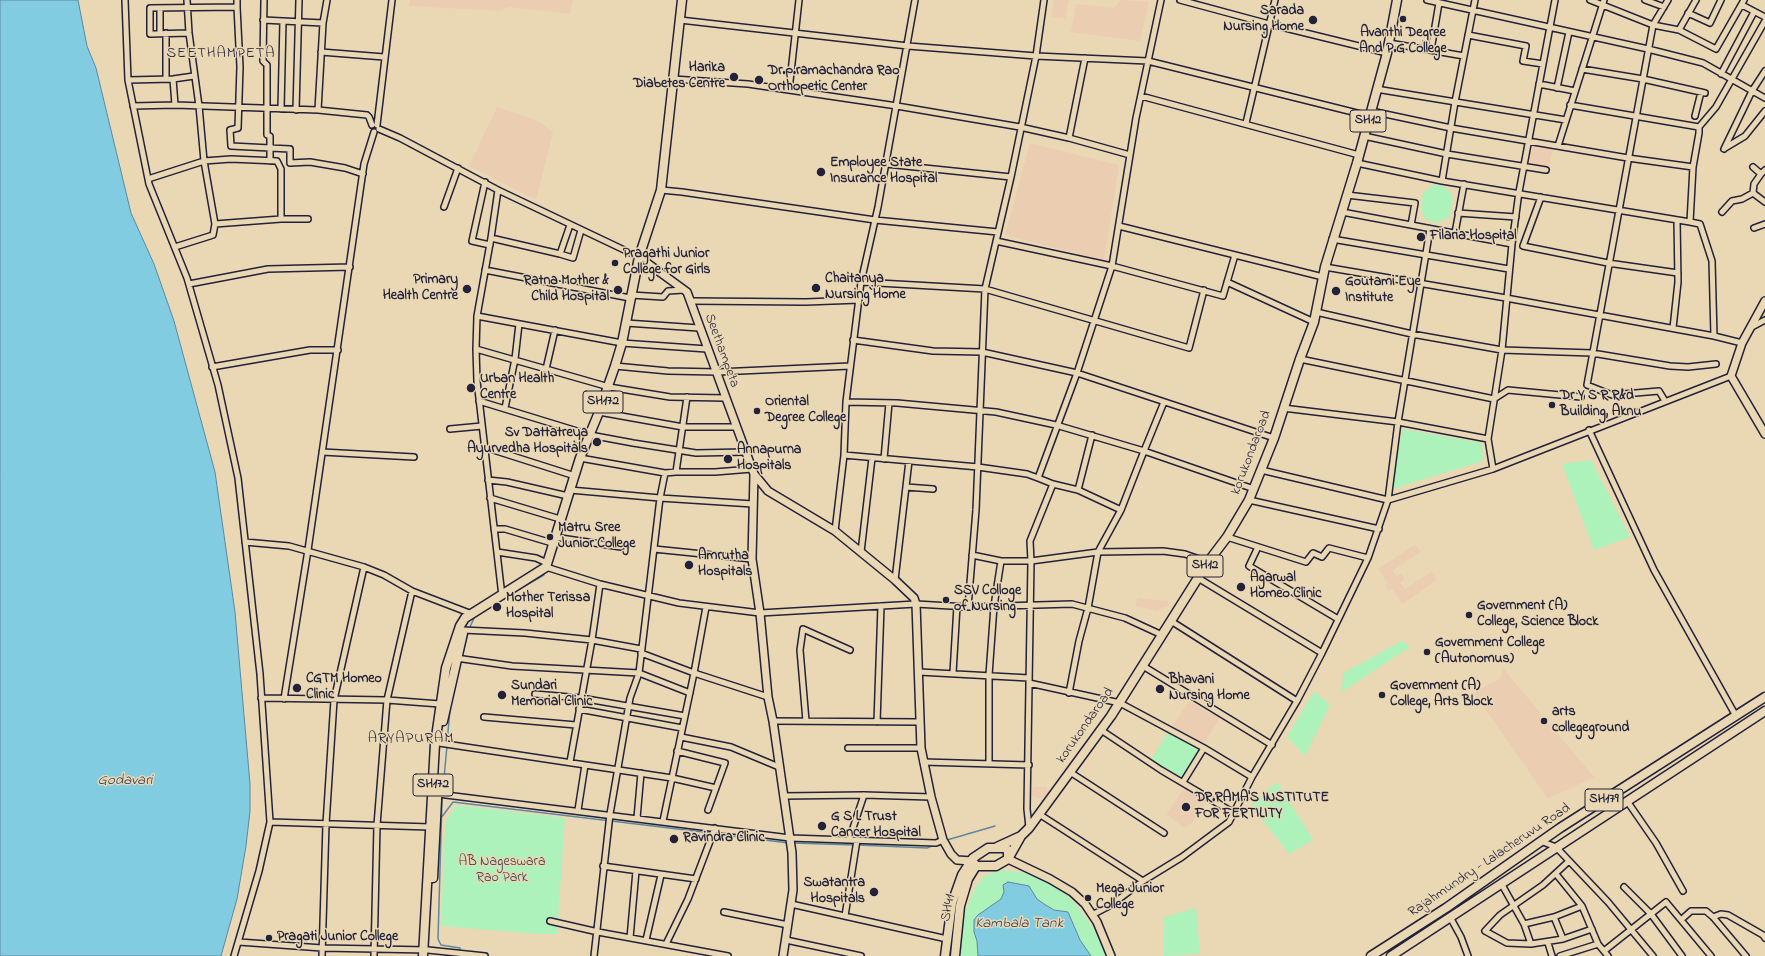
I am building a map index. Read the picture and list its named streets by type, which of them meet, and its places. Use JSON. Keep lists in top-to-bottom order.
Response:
{
  "streets": {
    "main road": [
      "SH12",
      "SH172",
      "korukondaroad",
      "SH179",
      "Rajahmundry - Lalacheruvu Road",
      "SH41"
    ],
    "street": ["Seethampeta"]
  },
  "crossings": [
    ["SH12", "korukondaroad"],
    ["Seethampeta", "SH172"],
    ["korukondaroad", "SH41"]
  ],
  "districts": ["SEETHAMPETA", "ARYAPURAM"],
  "water": ["Godavari", "Kambala Tank"],
  "parks": ["AB Nageswara Rao Park"],
  "places": [
    "Avanthi Degree And P.G College",
    "Sarada Nursing Home",
    "Harika Diabetes Centre",
    "Dr.p.ramachandra Rao Orthopetic Center",
    "Employee State Insurance Hospital",
    "Filaria Hospital",
    "Pragathi Junior College for Girls",
    "Chaitanya Nursing Home",
    "Primary Health Centre",
    "Ratna Mother & Child Hospital",
    "Goutami Eye Institute",
    "Urban Health Centre",
    "Dr Y S R R&d Building, Aknu",
    "Oriental Degree College",
    "Sv Dattatreya Ayurvedha Hospitals",
    "Annapurna Hospitals",
    "Matru Sree Junior College",
    "Amrutha Hospitals",
    "Agarwal Homeo Clinic",
    "SSV Colloge of Nursing",
    "Mother Terissa Hospital",
    "Government (A) College, Science Block",
    "Government College (Autonomus)",
    "CGTM Homeo Clinic",
    "Bhavani Nursing Home",
    "Sundari Memorial Clinic",
    "Government (A) College, Arts Block",
    "arts collegeground",
    "DR.RAMA'S INSTITUTE FOR FERTILITY",
    "G S L Trust Cancer Hospital",
    "Ravindra Clinic",
    "Swatantra Hospitals",
    "Mega Junior College",
    "Pragati Junior College"
  ]
}
